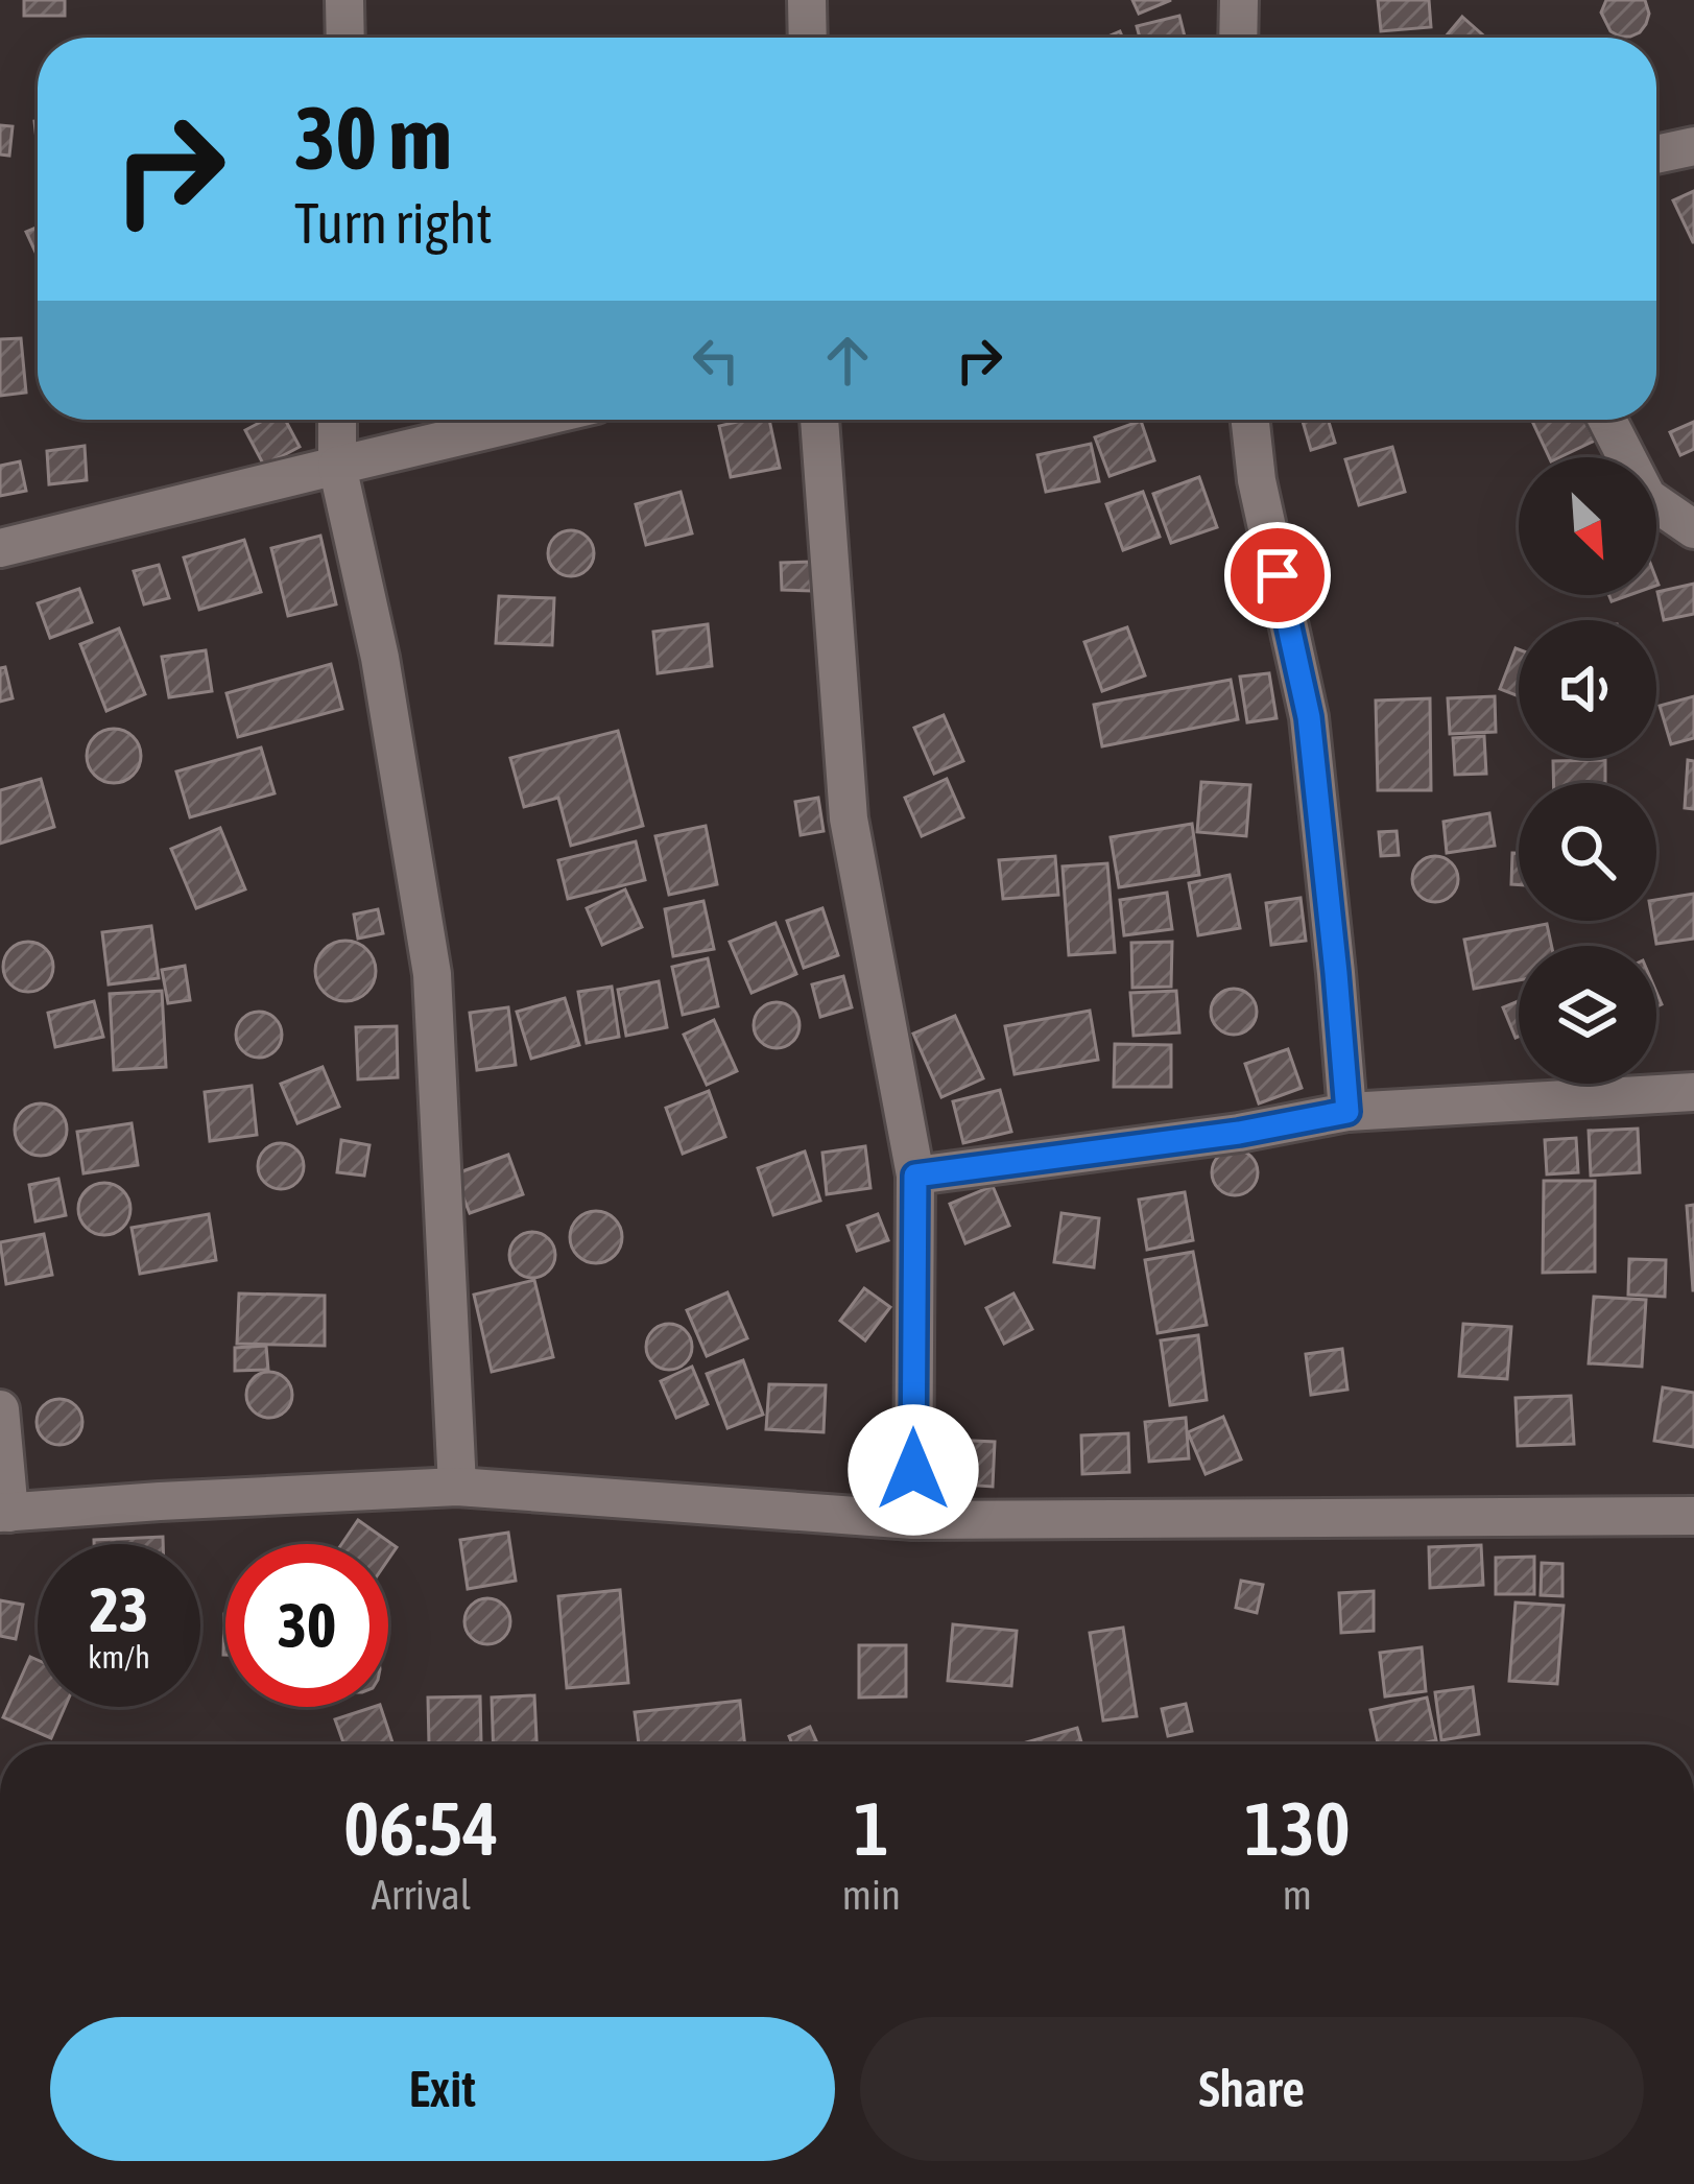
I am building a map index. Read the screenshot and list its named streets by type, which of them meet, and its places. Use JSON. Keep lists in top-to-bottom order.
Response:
{
  "north": "bottom right",
  "page": {
    "turn": ["30 m", "Turn right"],
    "speed": "23 km/h",
    "limit": "30",
    "eta": [
      "06:54",
      "Arrival",
      "1",
      "min",
      "130",
      "m"
    ],
    "buttons": ["Exit", "Share"]
  }
}
